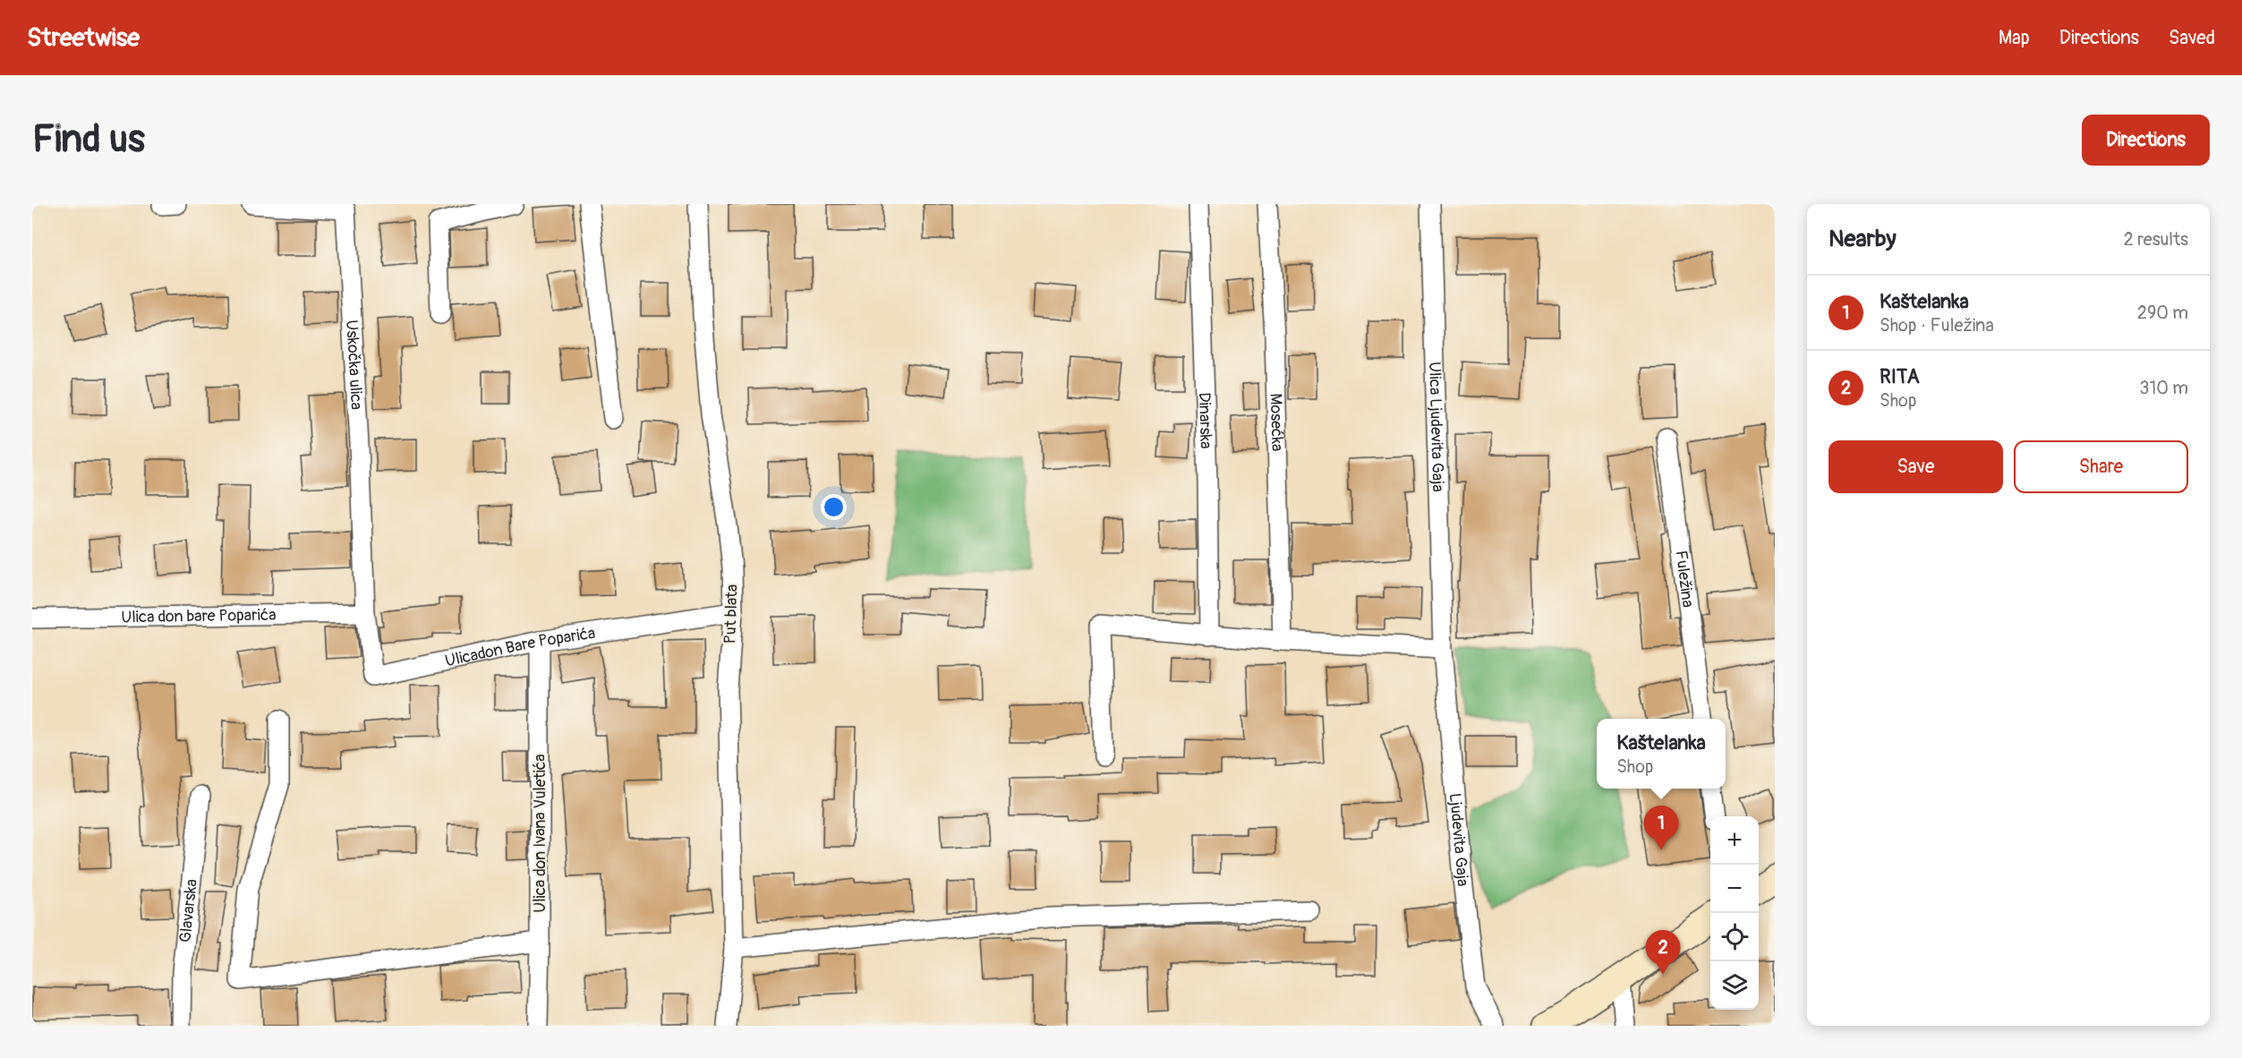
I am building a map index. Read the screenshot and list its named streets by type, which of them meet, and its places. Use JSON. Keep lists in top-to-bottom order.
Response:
{
  "streets": {
    "street": [
      "Uskočka ulica",
      "Dinarska",
      "Mosećka",
      "Ulica Ljudevita Gaja",
      "Fuležina",
      "Put blata",
      "Ulica don bare Poparića",
      "Ulicadon Bare Poparića",
      "Ulica don Ivana Vuletića",
      "Ljudevita Gaja",
      "Glavarska"
    ]
  },
  "crossings": [
    ["Uskočka ulica", "Ulica don bare Poparića"],
    ["Uskočka ulica", "Ulicadon Bare Poparića"],
    ["Ulica Ljudevita Gaja", "Ljudevita Gaja"],
    ["Put blata", "Ulicadon Bare Poparića"],
    ["Ulica don bare Poparića", "Ulicadon Bare Poparića"],
    ["Ulicadon Bare Poparića", "Ulica don Ivana Vuletića"]
  ],
  "page": {
    "header": "Streetwise",
    "nav": ["Map", "Directions", "Saved"],
    "buttons": [
      "Directions",
      ["Save", "Share"]
    ],
    "title": "Find us",
    "heading": ["Nearby", "2 results"],
    "list": [
      {
        "mark": "1",
        "name": "Kaštelanka",
        "note": "Shop · Fuležina",
        "value": "290 m"
      },
      {
        "mark": "2",
        "name": "RITA",
        "note": "Shop",
        "value": "310 m"
      }
    ],
    "popup": ["Kaštelanka", "Shop"],
    "pins": ["1", "2"],
    "map_buttons": ["+", "−"]
  }
}
